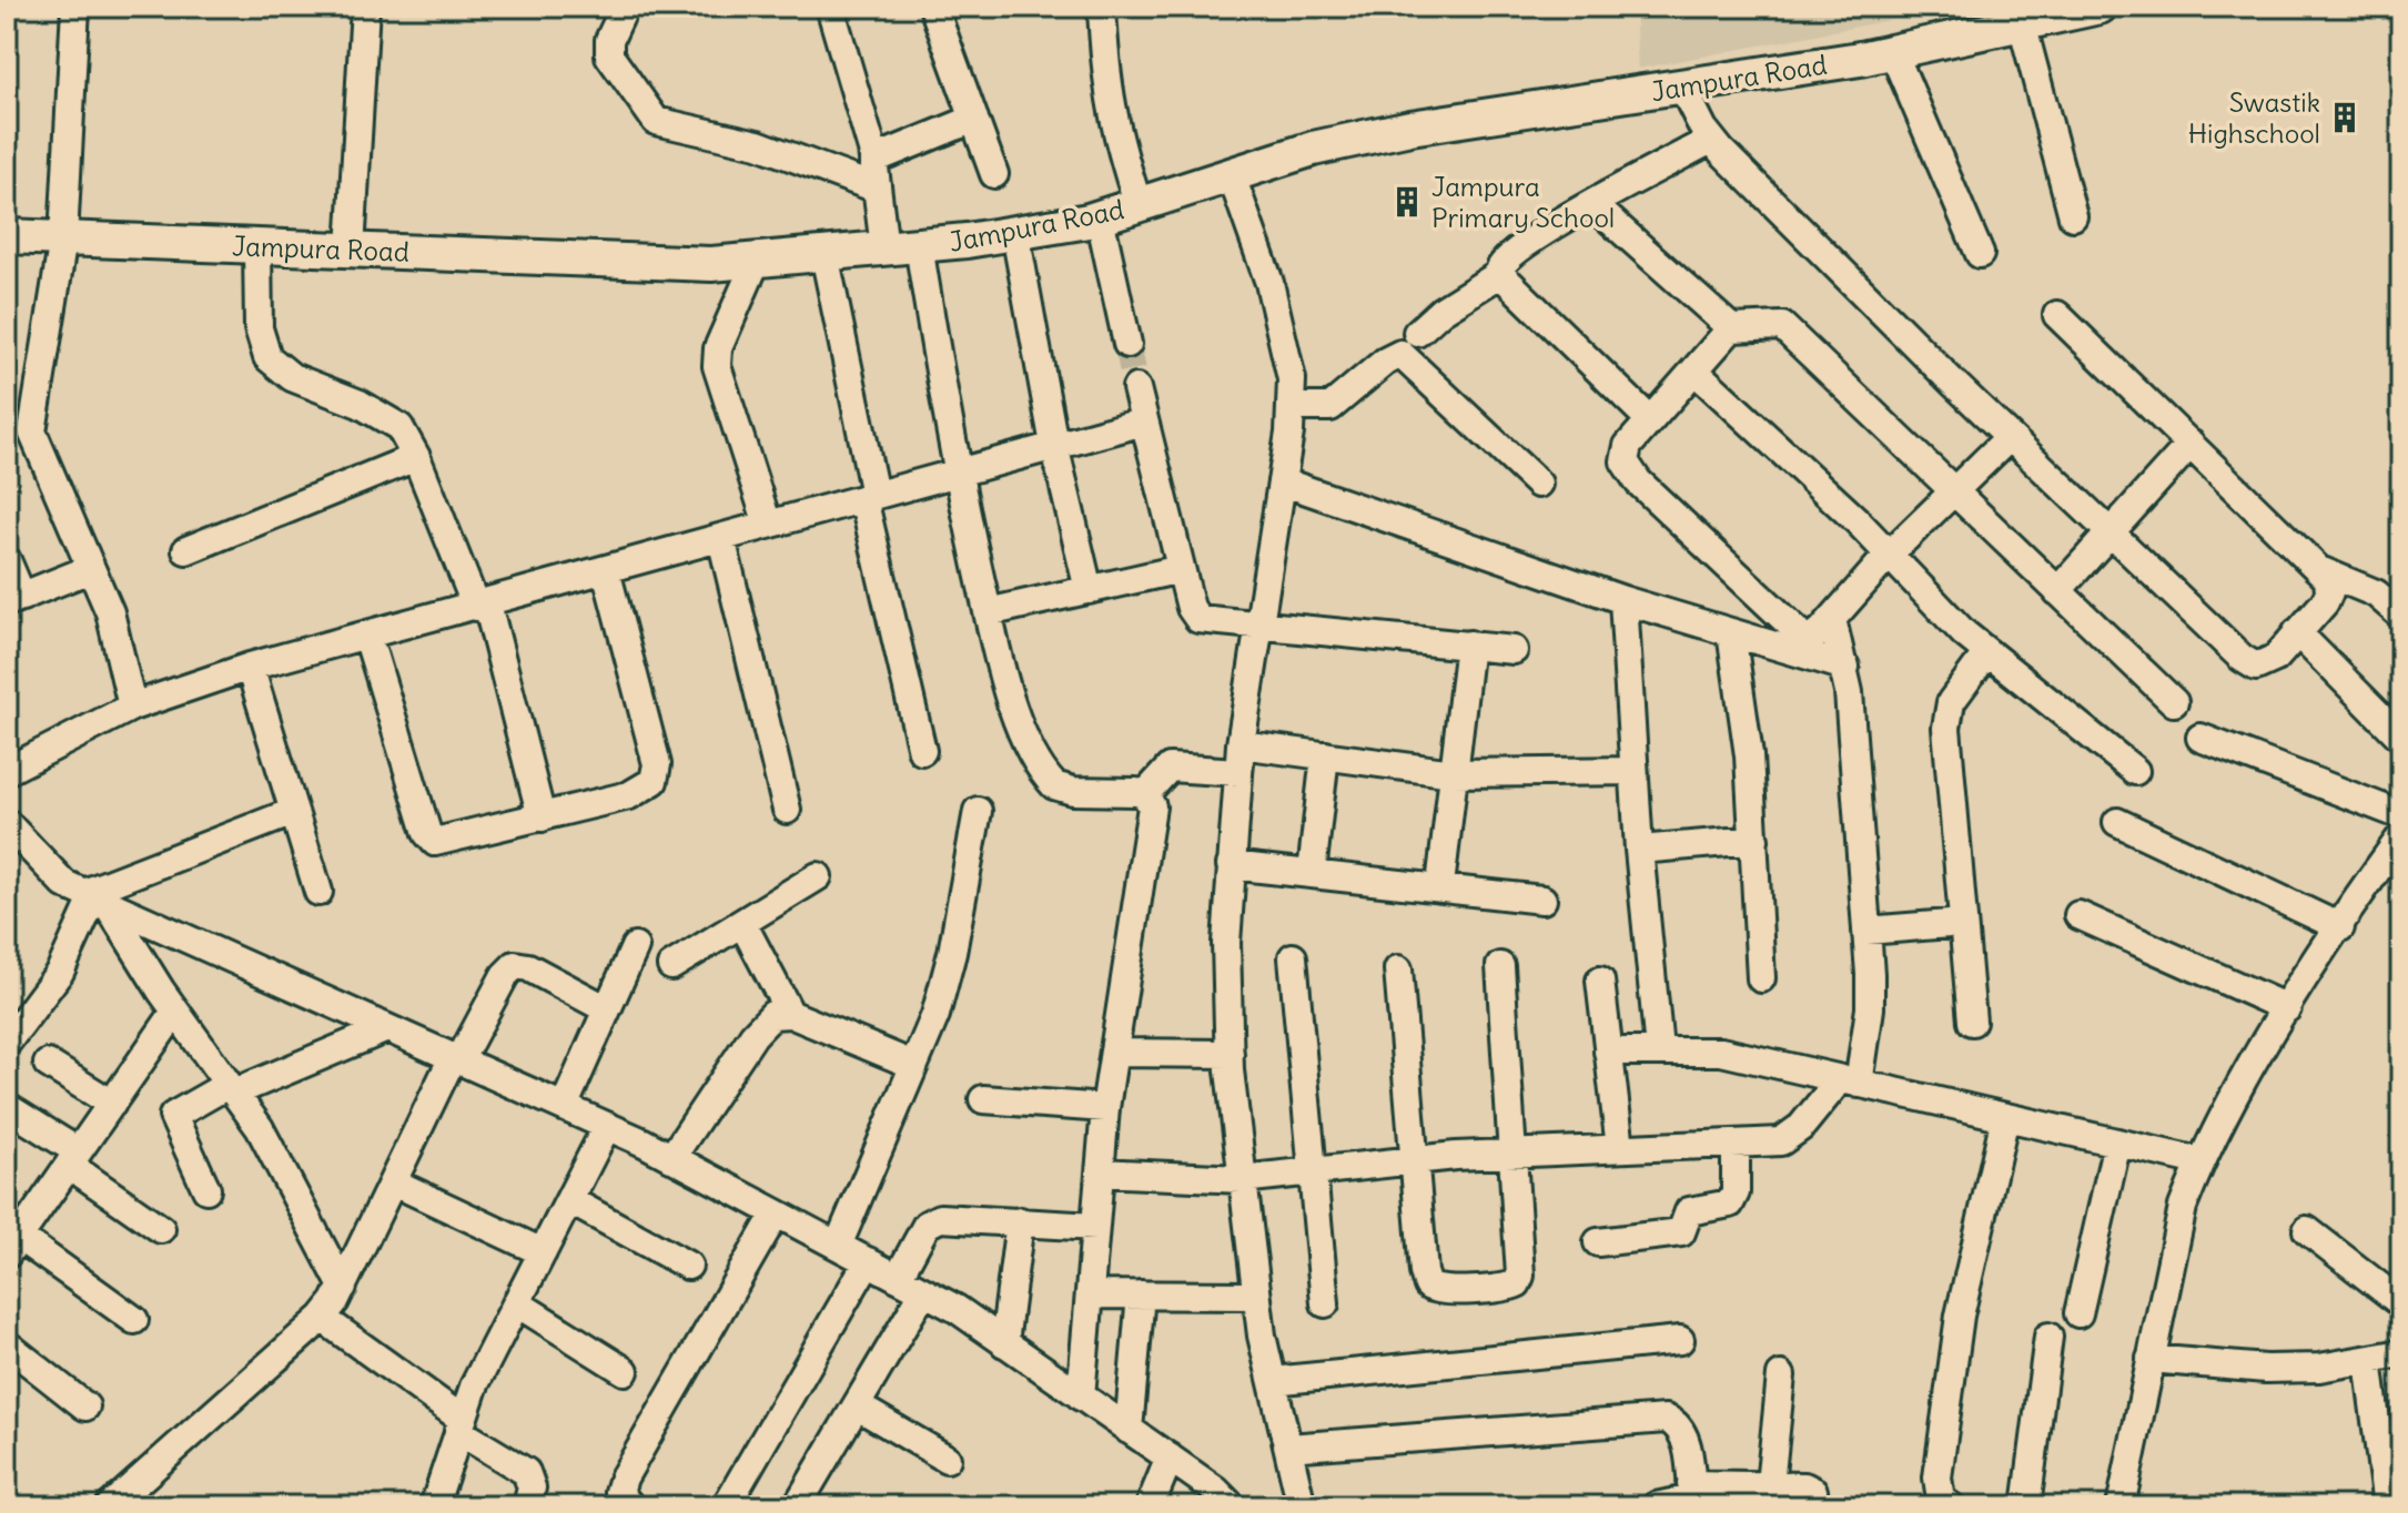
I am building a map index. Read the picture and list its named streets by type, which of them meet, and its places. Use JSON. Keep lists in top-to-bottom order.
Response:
{
  "streets": {
    "street": ["Jampura Road"]
  },
  "places": {
    "building": ["Swastik Highschool", "Jampura Primary School"]
  }
}
